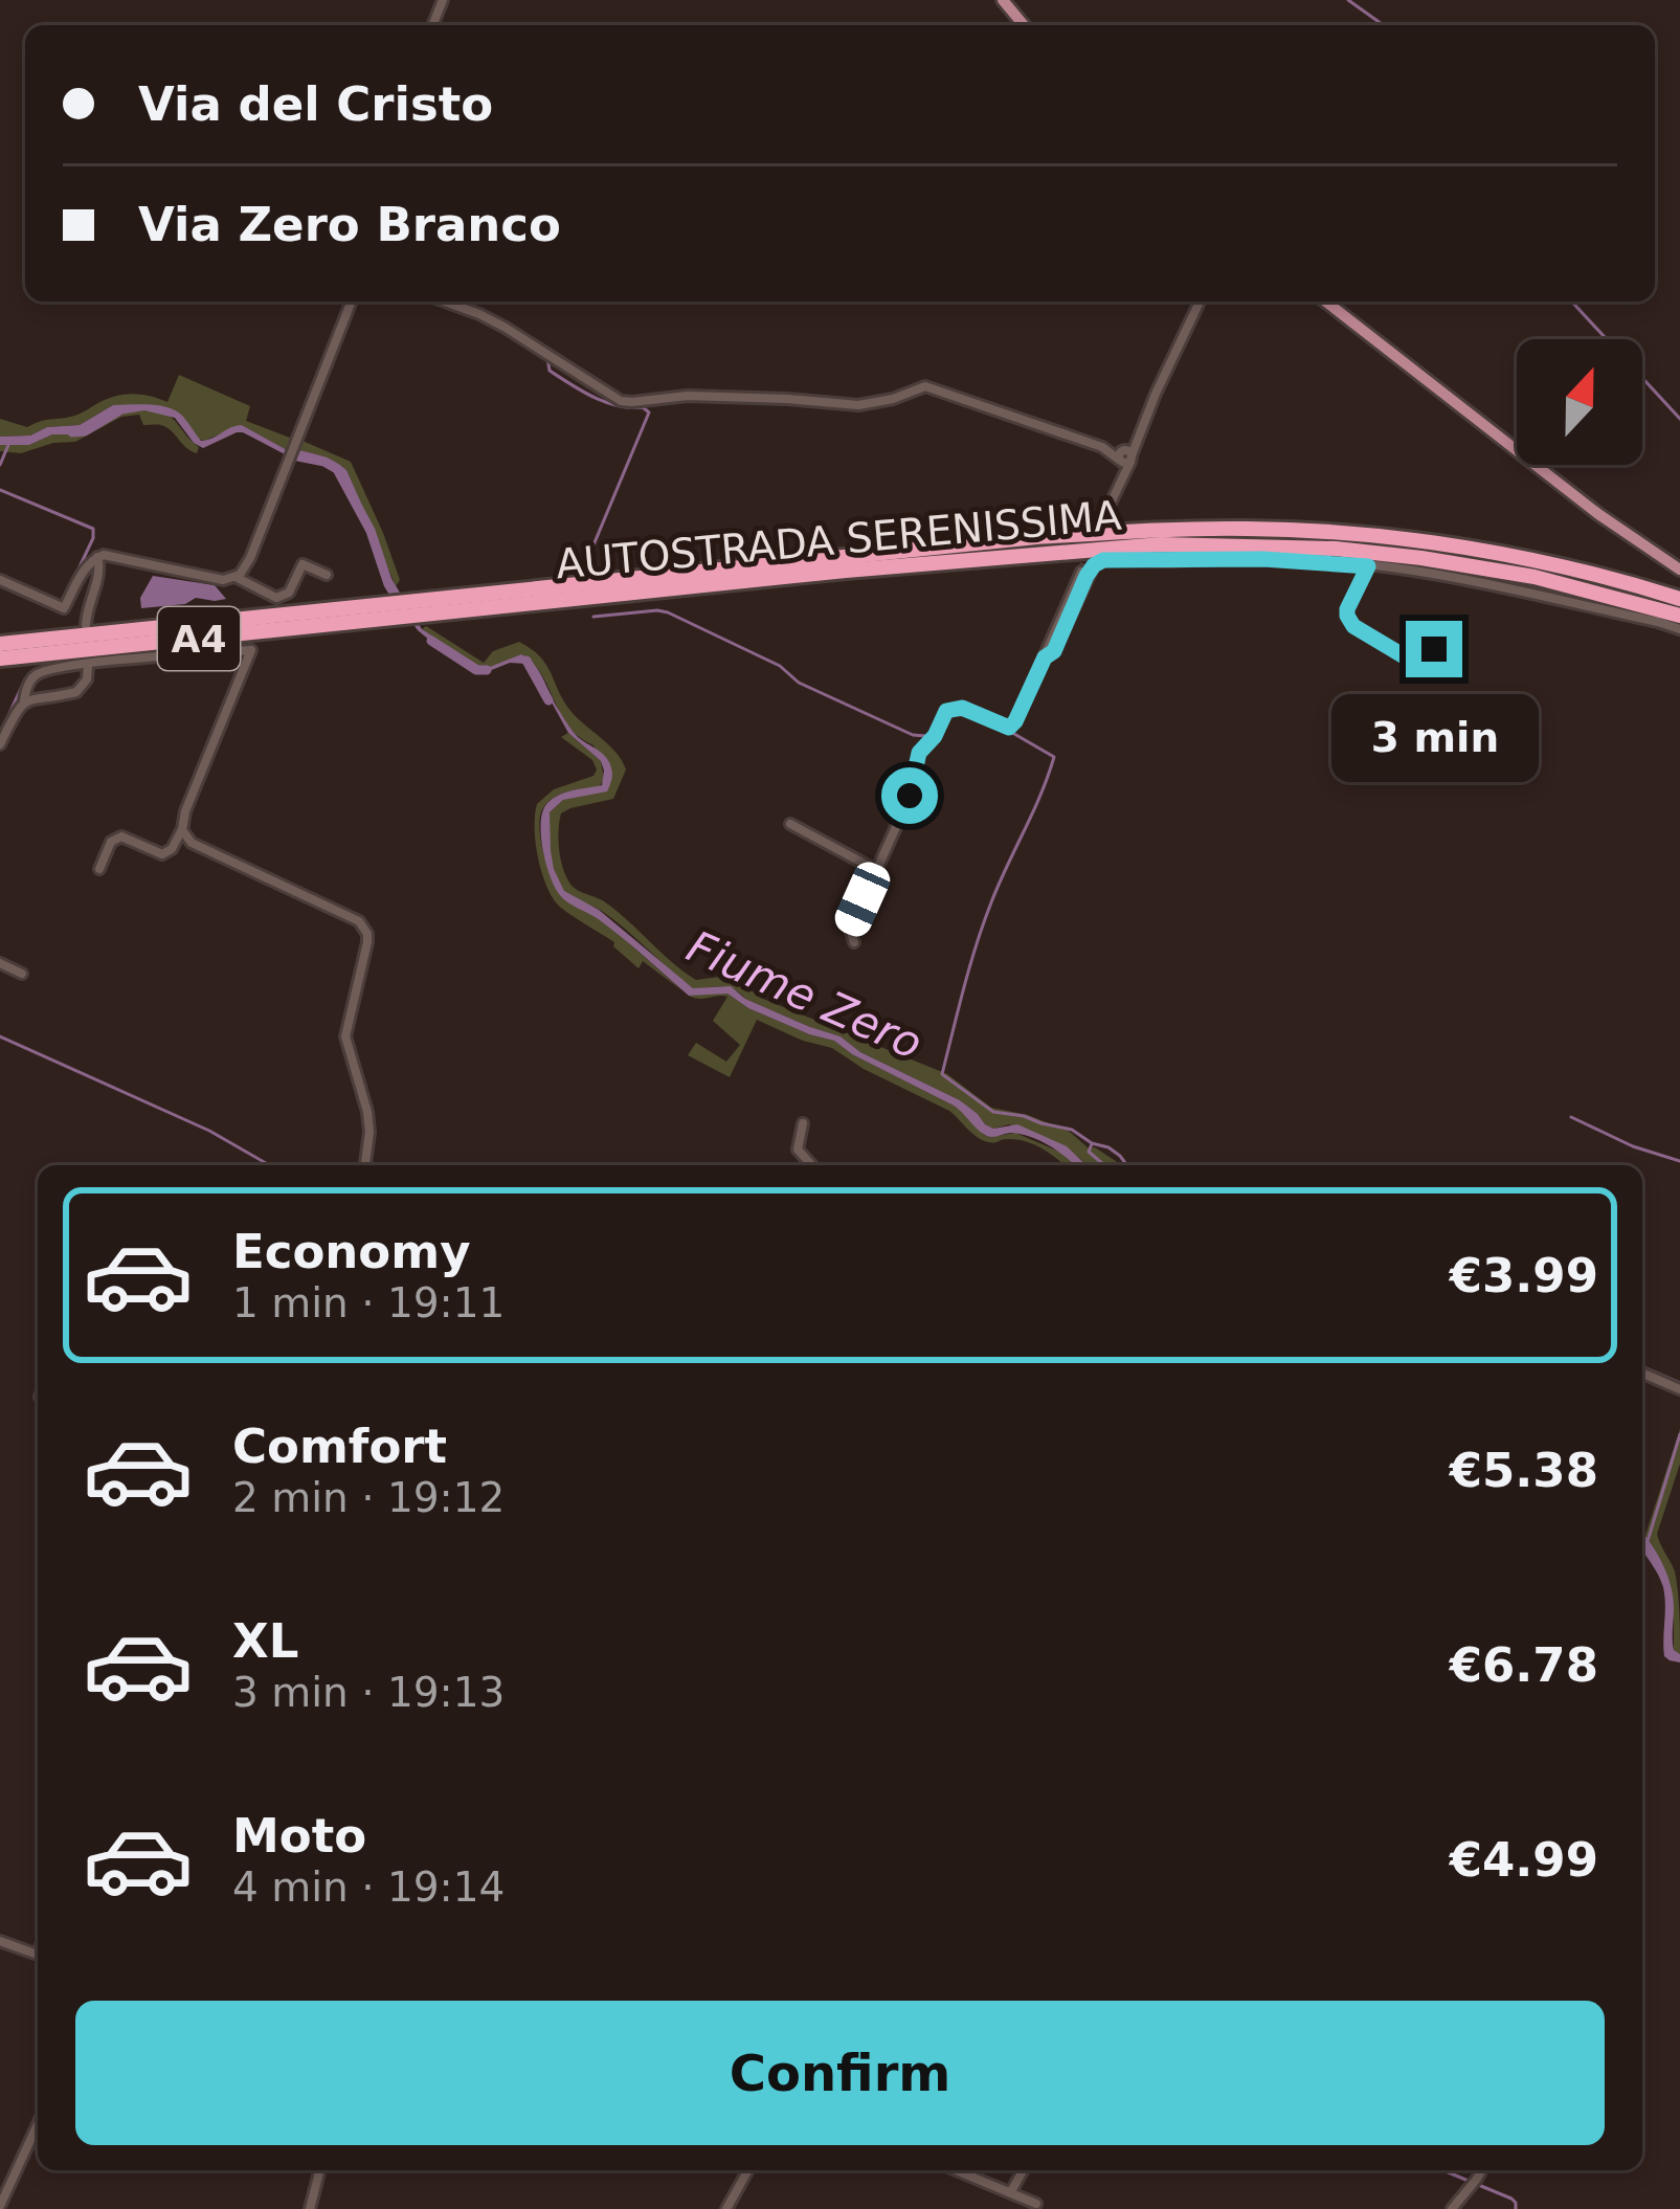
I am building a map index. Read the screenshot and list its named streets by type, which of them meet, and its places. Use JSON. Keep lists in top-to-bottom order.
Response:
{
  "streets": {
    "highway": ["AUTOSTRADA SERENISSIMA", "A4"]
  },
  "water": ["Fiume Zero"],
  "north": "top",
  "page": {
    "banner": ["Via del Cristo", "Via Zero Branco"],
    "bubble": "3 min",
    "list": [
      {
        "name": "Economy",
        "note": "1 min · 19:11",
        "value": "€3.99"
      },
      {
        "name": "Comfort",
        "note": "2 min · 19:12",
        "value": "€5.38"
      },
      {
        "name": "XL",
        "note": "3 min · 19:13",
        "value": "€6.78"
      },
      {
        "name": "Moto",
        "note": "4 min · 19:14",
        "value": "€4.99"
      }
    ],
    "buttons": "Confirm"
  }
}
